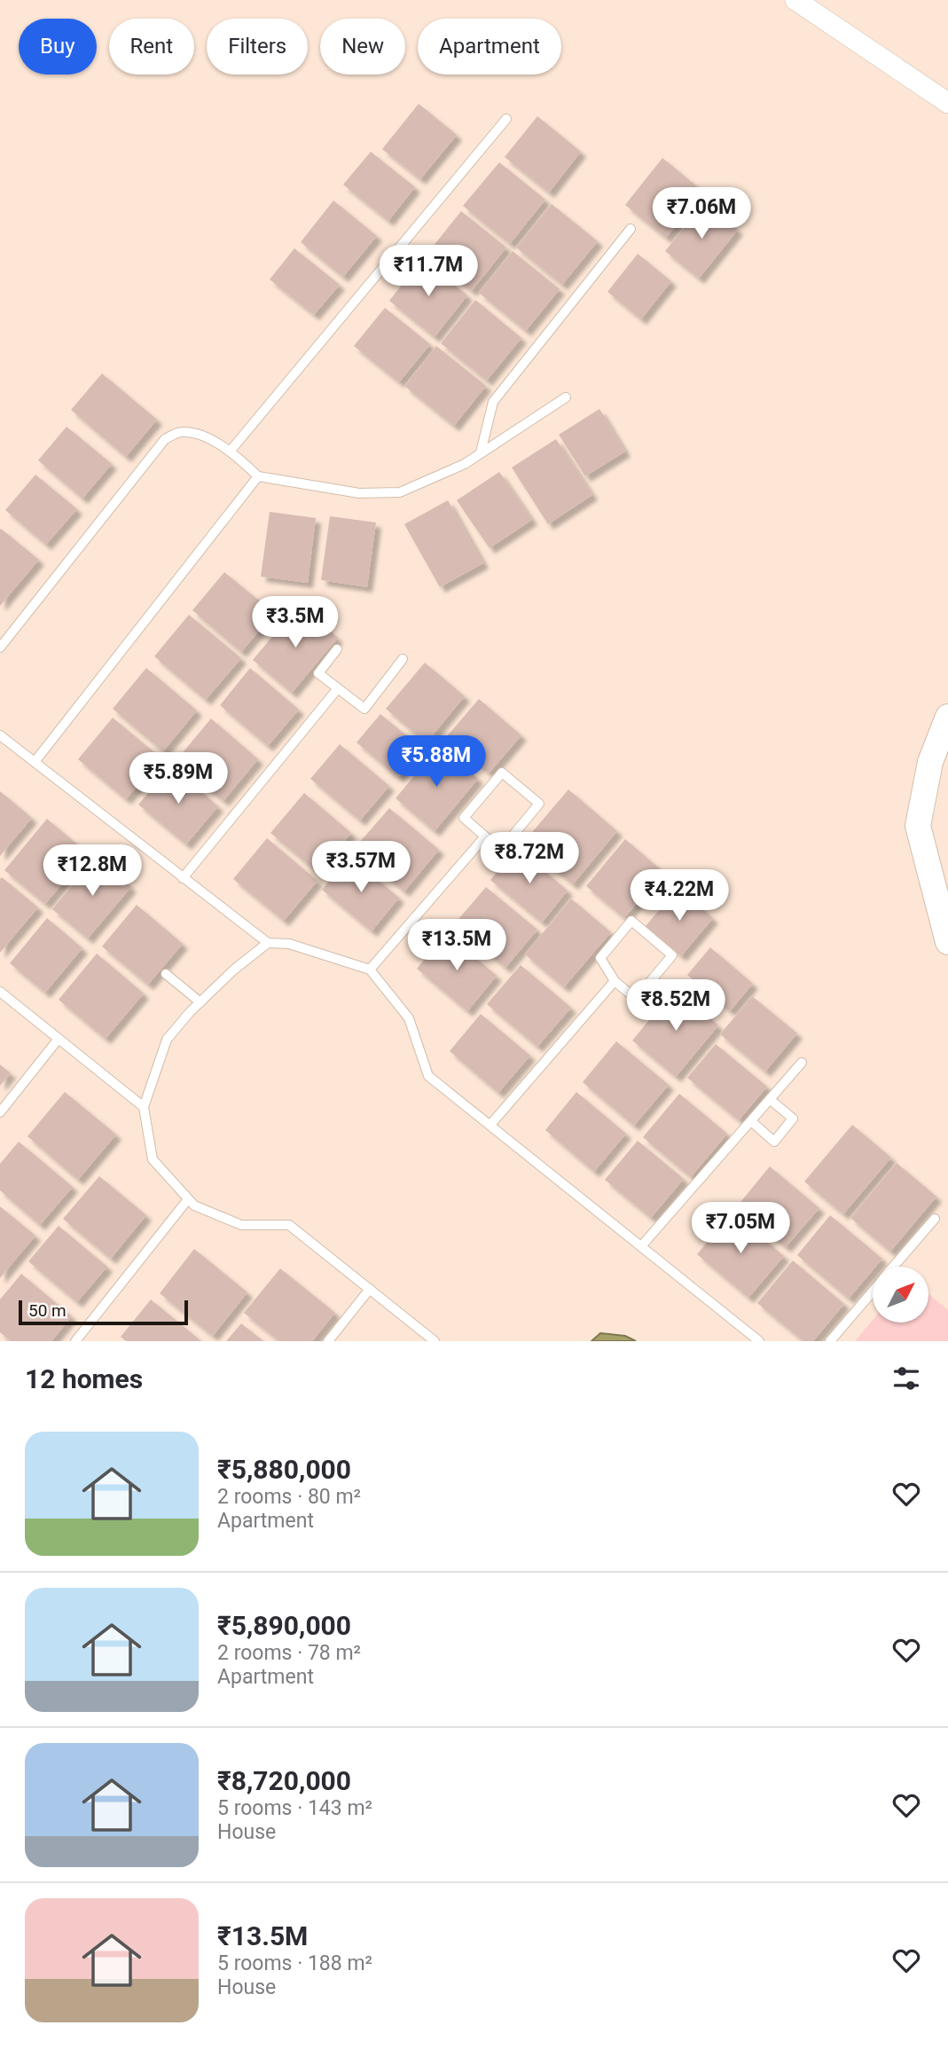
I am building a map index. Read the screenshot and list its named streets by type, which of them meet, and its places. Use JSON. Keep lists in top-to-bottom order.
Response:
{
  "scale_bar": "50 m",
  "north": "top right",
  "page": {
    "chip": [
      "Buy",
      "Rent",
      "Filters",
      "New",
      "Apartment"
    ],
    "price": [
      "₹7.06M",
      "₹11.7M",
      "₹3.5M",
      "₹5.88M",
      "₹5.89M",
      "₹8.72M",
      "₹3.57M",
      "₹12.8M",
      "₹4.22M",
      "₹13.5M",
      "₹8.52M",
      "₹7.05M"
    ],
    "scale": "50 m",
    "heading": "12 homes",
    "list": [
      {
        "name": "₹5,880,000",
        "note": "2 rooms · 80 m² · Apartment"
      },
      {
        "name": "₹5,890,000",
        "note": "2 rooms · 78 m² · Apartment"
      },
      {
        "name": "₹8,720,000",
        "note": "5 rooms · 143 m² · House"
      },
      {
        "name": "₹13.5M",
        "note": "5 rooms · 188 m² · House"
      }
    ]
  }
}
